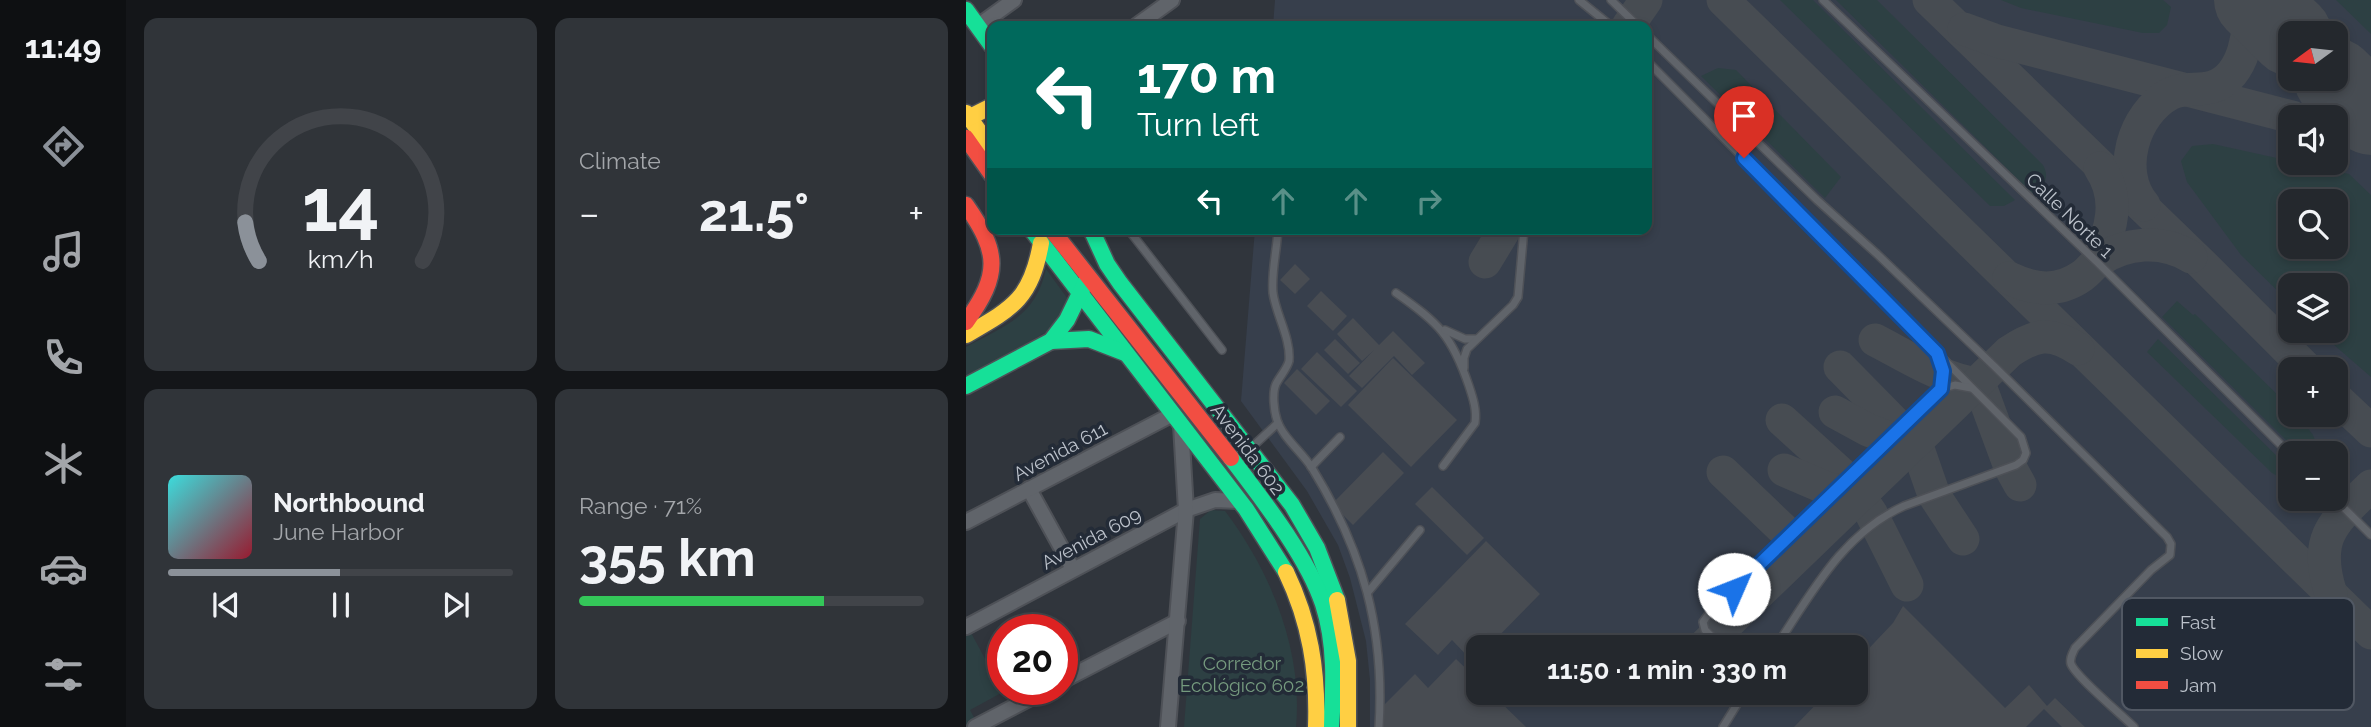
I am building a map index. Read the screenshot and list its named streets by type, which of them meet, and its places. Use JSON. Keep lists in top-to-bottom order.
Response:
{
  "streets": {
    "main road": ["Avenida 602"],
    "street": ["Avenida 611", "Avenida 609"],
    "lane": ["Calle Norte 1"]
  },
  "crossings": [
    ["Avenida 602", "Avenida 611"],
    ["Avenida 602", "Avenida 609"]
  ],
  "parks": ["Corredor Ecológico 602"],
  "legend": ["Fast", "Slow", "Jam"],
  "north": "left",
  "page": {
    "tabs": "11:49",
    "tile": [
      "Climate",
      ["Range · 71%", "355 km"]
    ],
    "map_buttons": ["+", "−"],
    "turn": ["170 m", "Turn left"],
    "heat": ["−", "21.5°", "+"],
    "song": ["Northbound", "June Harbor"],
    "limit": "20",
    "trip": "11:50 · 1 min · 330 m",
    "gauge": ["14", "km/h"]
  }
}
